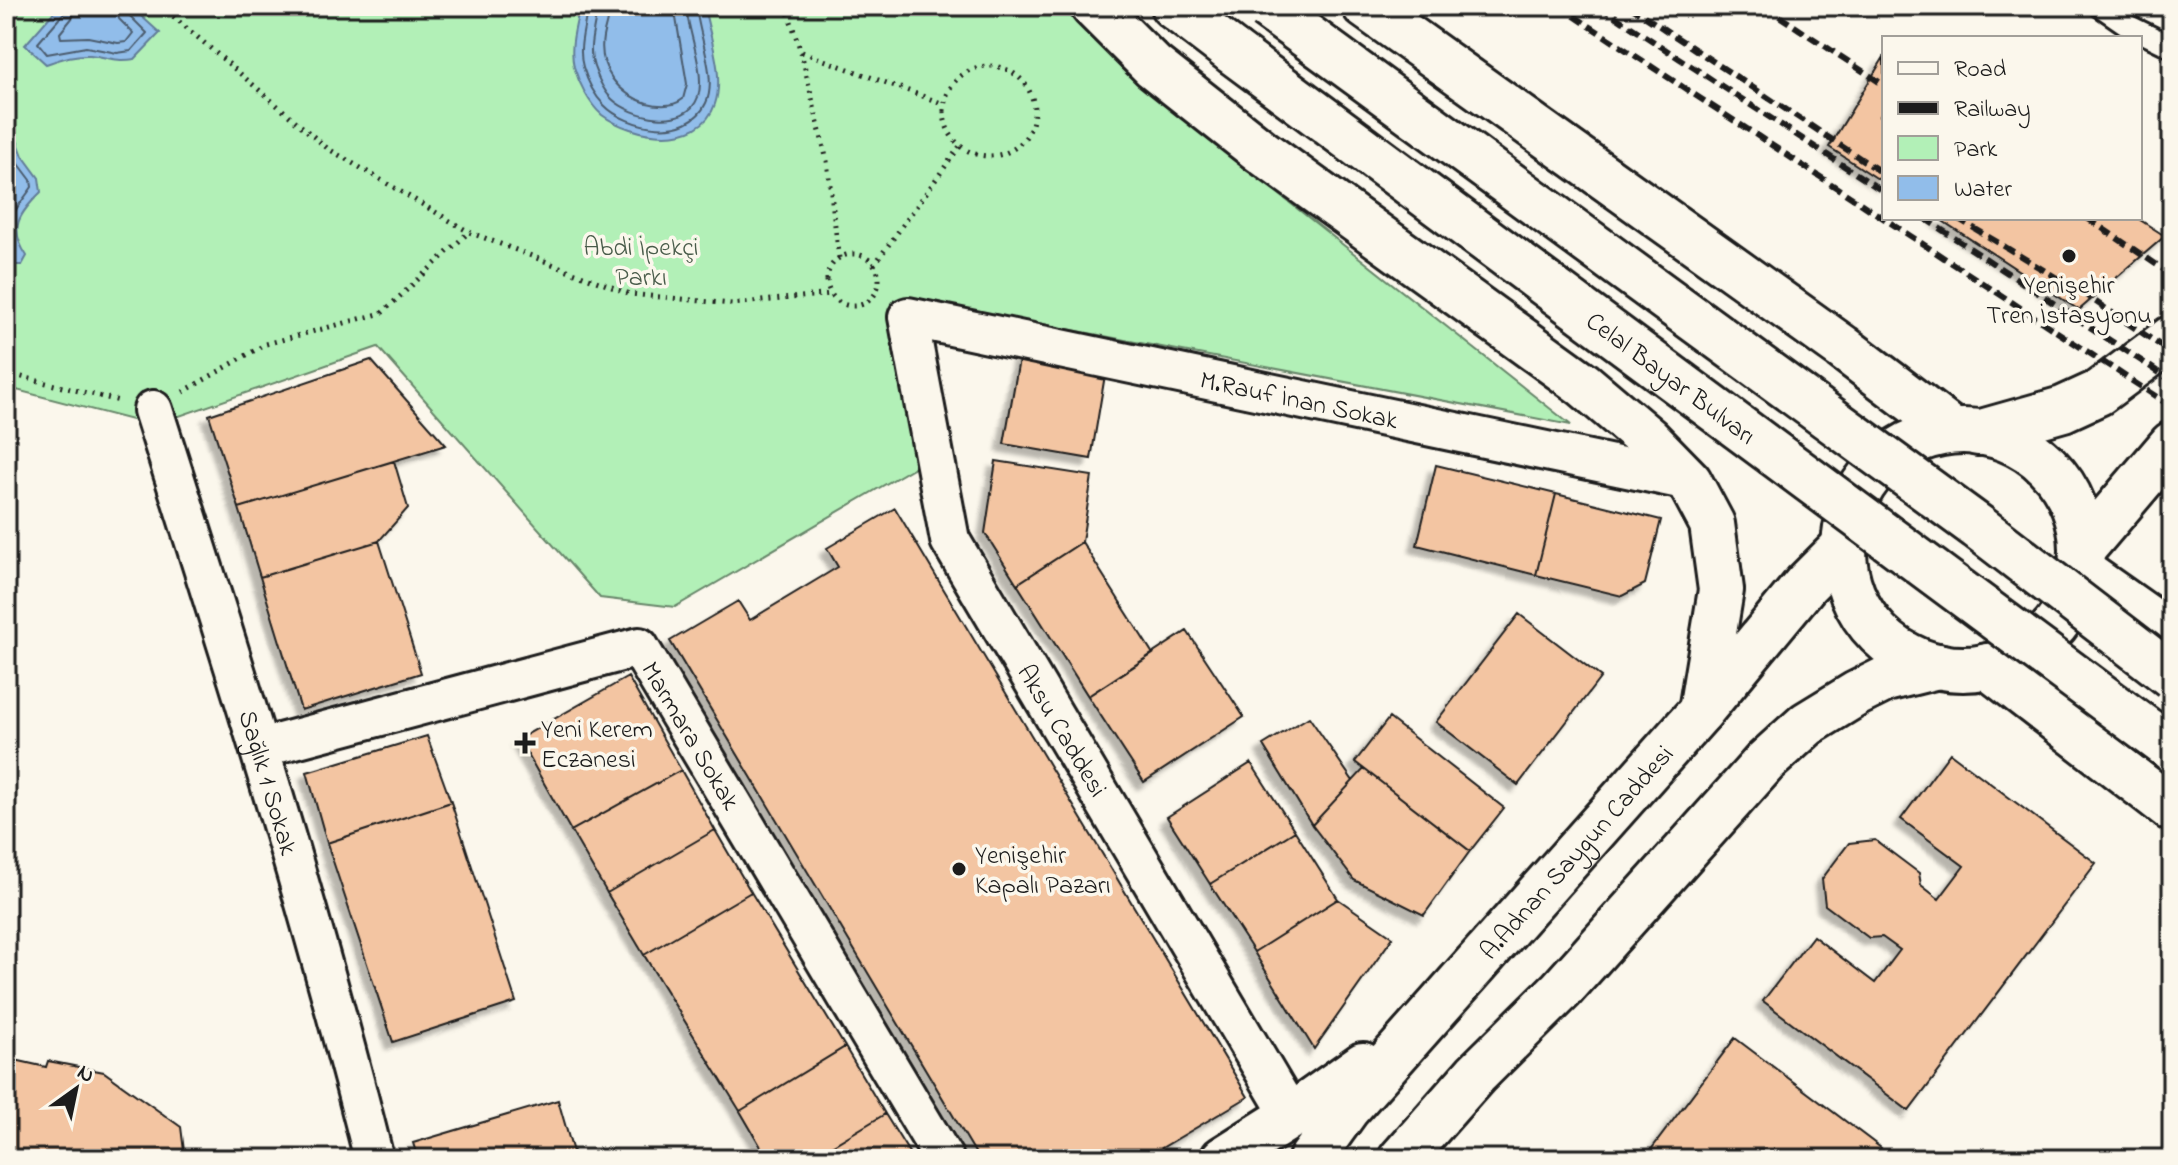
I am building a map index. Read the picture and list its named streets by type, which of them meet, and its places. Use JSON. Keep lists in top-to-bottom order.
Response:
{
  "streets": {
    "main road": ["Celal Bayar Bulvarı", "A.Adnan Saygun Caddesi"],
    "street": [
      "M.Rauf İnan Sokak",
      "Aksu Caddesi",
      "Marmara Sokak",
      "Sağlık 1 Sokak"
    ]
  },
  "crossings": [
    ["M.Rauf İnan Sokak", "Aksu Caddesi"],
    ["Marmara Sokak", "Sağlık 1 Sokak"]
  ],
  "parks": ["Abdi İpekçi Parkı"],
  "places": {
    "other": ["Yenişehir Tren İstasyonu", "Yenişehir Kapalı Pazarı"],
    "health": ["Yeni Kerem Eczanesi"]
  },
  "legend": [
    "Road",
    "Railway",
    "Park",
    "Water"
  ],
  "north": "top right"
}
